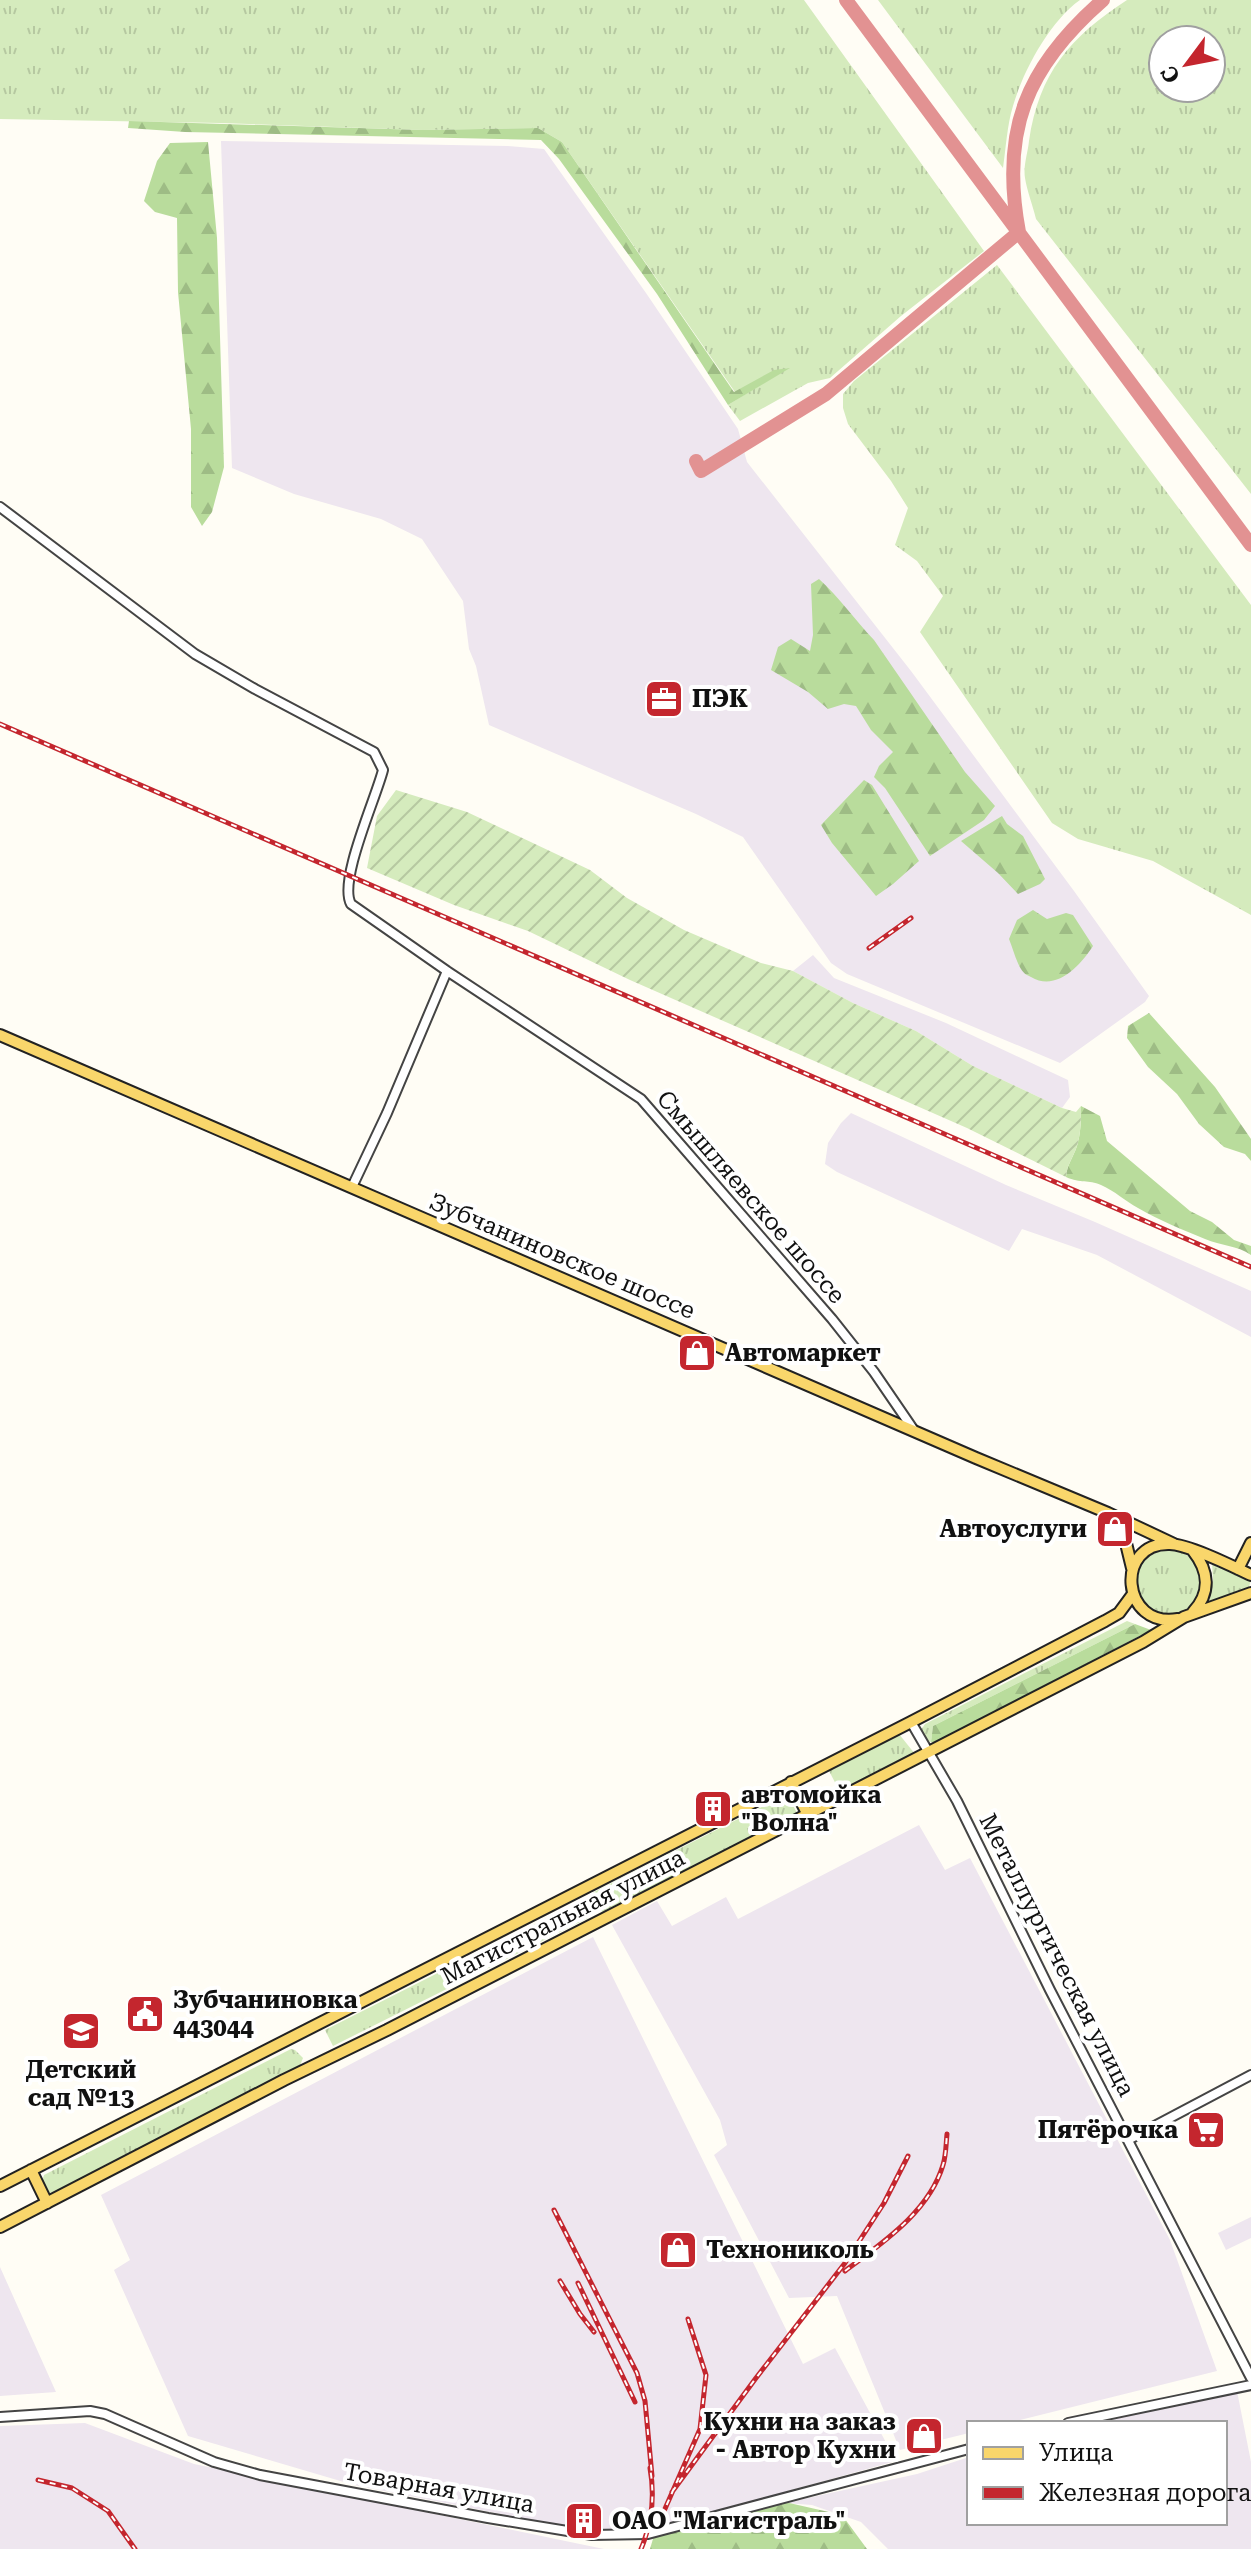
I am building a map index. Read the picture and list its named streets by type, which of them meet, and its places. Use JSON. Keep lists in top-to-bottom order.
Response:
{
  "streets": {
    "main road": ["Зубчаниновское шоссе", "Магистральная улица"],
    "street": ["Смышляевское шоссе", "Металлургическая улица", "Товарная улица"]
  },
  "crossings": [
    ["Смышляевское шоссе", "Зубчаниновское шоссе"],
    ["Зубчаниновское шоссе", "Магистральная улица"],
    ["Магистральная улица", "Металлургическая улица"]
  ],
  "places": {
    "office": ["ПЭК"],
    "shop": [
      "Автомаркет",
      "Автоуслуги",
      "Технониколь",
      "Кухни на заказ - Автор Кухни"
    ],
    "building": ["автомойка \"Волна\"", "ОАО \"Магистраль\""],
    "public building": ["Зубчаниновка 443044"],
    "school or university": ["Детский сад №13"],
    "supermarket": ["Пятёрочка"]
  },
  "legend": ["Улица", "Железная дорога"],
  "north": "bottom left"
}
